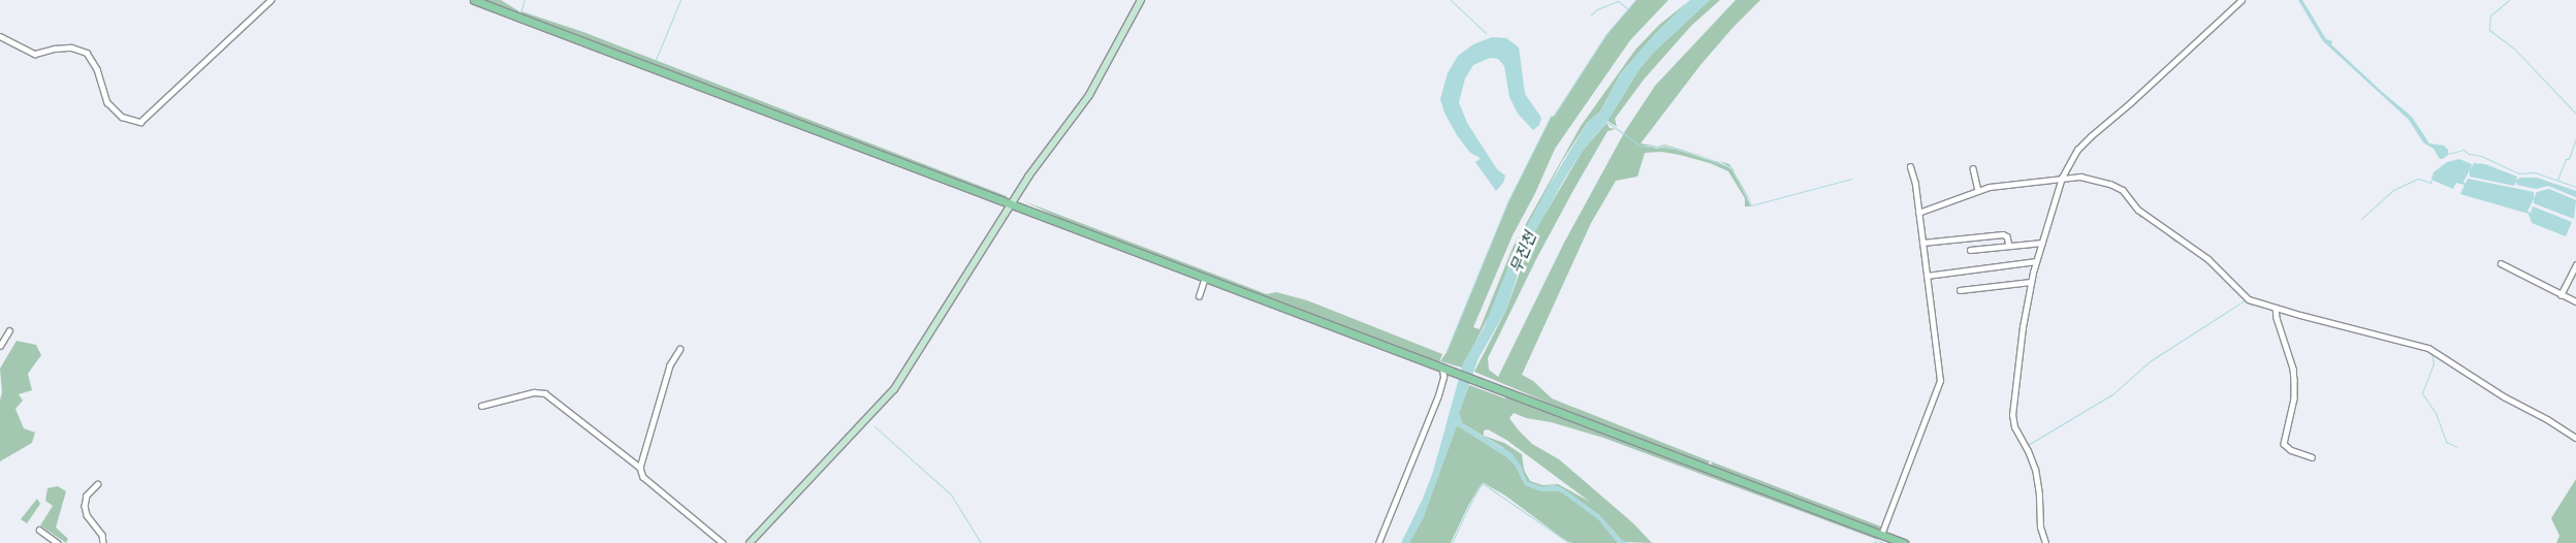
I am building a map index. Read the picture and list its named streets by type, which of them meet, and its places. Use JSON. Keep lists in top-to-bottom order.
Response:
{
  "water": ["무진천"]
}
